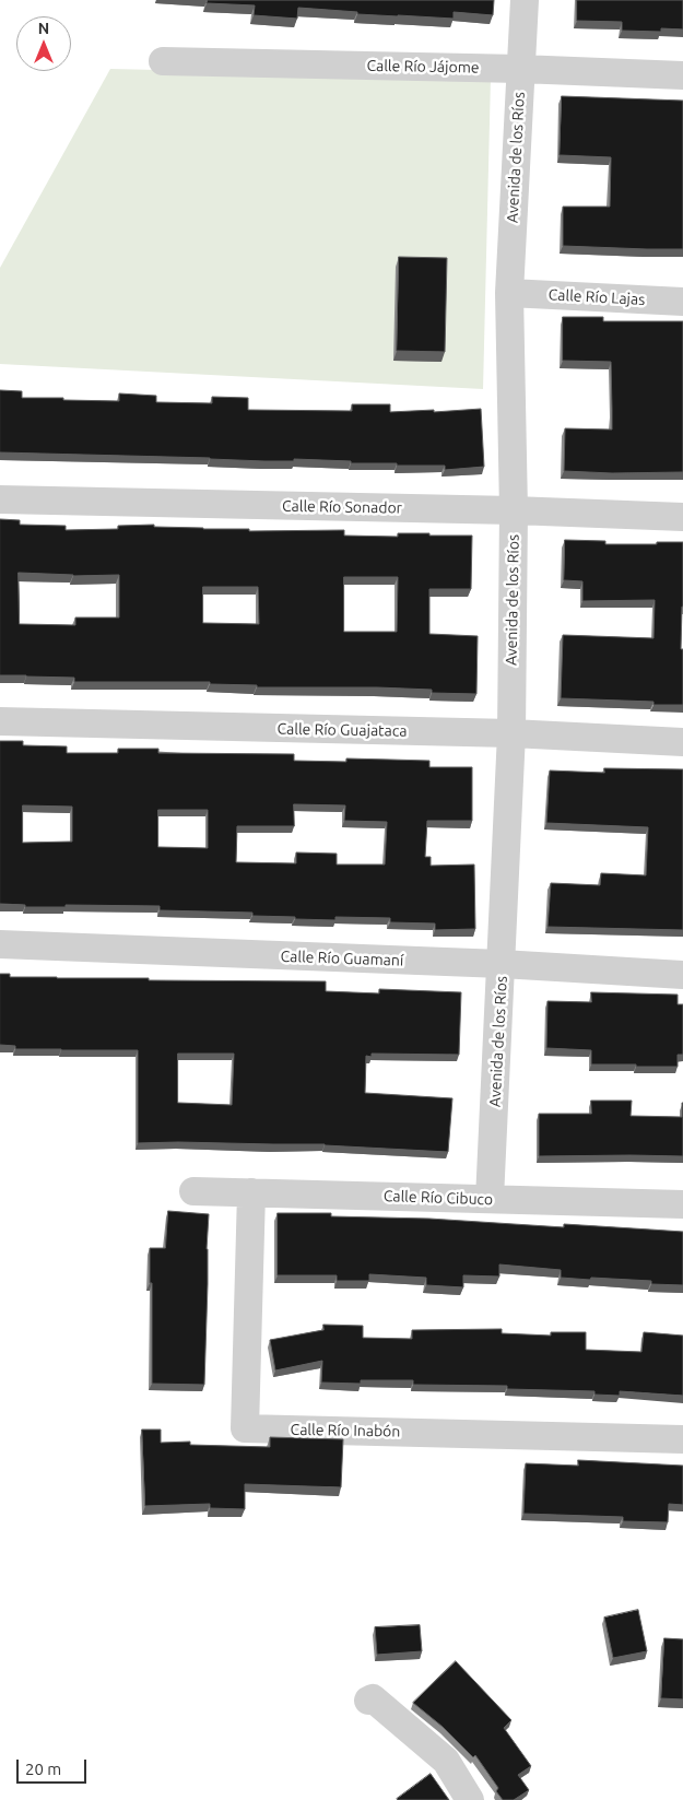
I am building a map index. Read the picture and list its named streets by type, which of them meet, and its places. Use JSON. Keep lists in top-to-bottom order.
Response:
{
  "streets": {
    "street": [
      "Calle Río Jájome",
      "Avenida de los Ríos",
      "Calle Río Lajas",
      "Calle Río Sonador",
      "Calle Río Guajataca",
      "Calle Río Guamaní",
      "Calle Río Cibuco",
      "Calle Río Inabón"
    ]
  },
  "crossings": [
    ["Calle Río Jájome", "Avenida de los Ríos"],
    ["Avenida de los Ríos", "Calle Río Lajas"],
    ["Avenida de los Ríos", "Calle Río Sonador"],
    ["Avenida de los Ríos", "Calle Río Guajataca"],
    ["Avenida de los Ríos", "Calle Río Guamaní"],
    ["Avenida de los Ríos", "Calle Río Cibuco"],
    ["Calle Río Cibuco", "Calle Río Inabón"]
  ],
  "scale_bar": "20 m",
  "north": "top"
}
